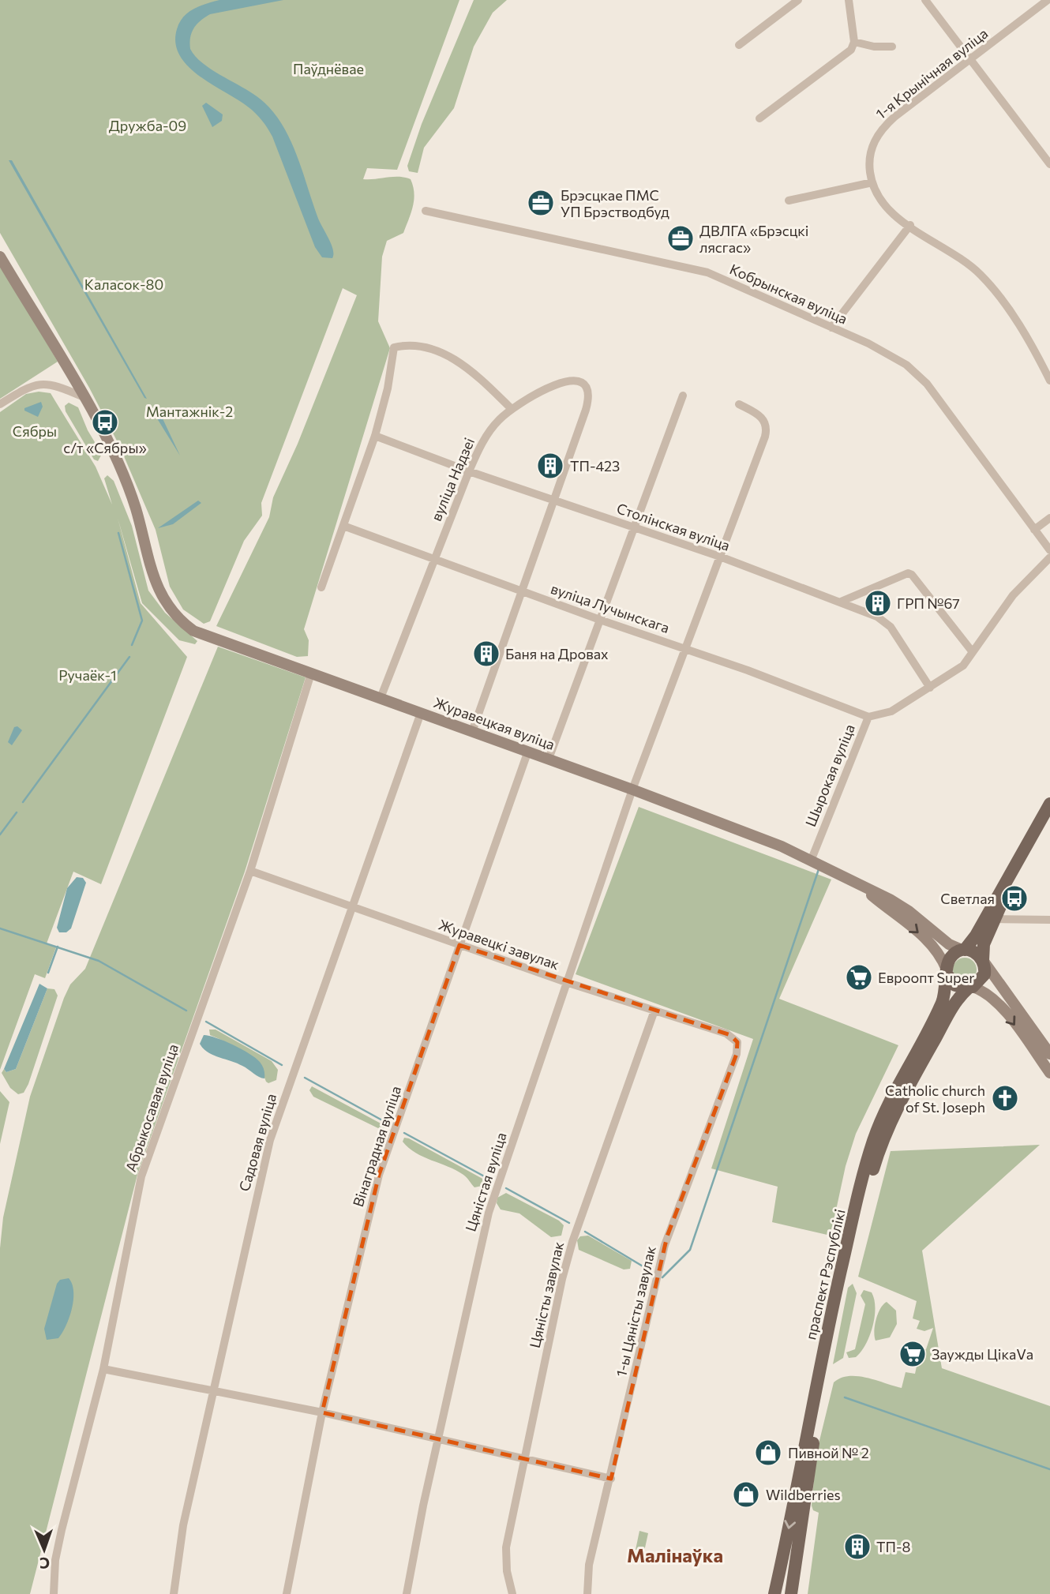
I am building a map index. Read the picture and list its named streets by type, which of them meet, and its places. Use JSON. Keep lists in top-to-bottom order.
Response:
{
  "streets": {
    "main road": ["праспект Рэспублікі"],
    "street": [
      "1-я Крынічная вуліца",
      "Кобрынская вуліца",
      "вуліца Надзеі",
      "Столінская вуліца",
      "вуліца Лучынскага",
      "Журавецкая вуліца",
      "Шырокая вуліца",
      "Журавецкі завулак",
      "Абрыкосавая вуліца",
      "Садовая вуліца",
      "Вінаградная вуліца",
      "Цяністая вуліца",
      "Цяністы завулак",
      "1-ы Цяністы завулак"
    ]
  },
  "crossings": [
    ["вуліца Надзеі", "Столінская вуліца"],
    ["вуліца Надзеі", "вуліца Лучынскага"],
    ["вуліца Надзеі", "Журавецкая вуліца"],
    ["Столінская вуліца", "Шырокая вуліца"],
    ["Столінская вуліца", "Цяністая вуліца"],
    ["вуліца Лучынскага", "Шырокая вуліца"],
    ["вуліца Лучынскага", "Цяністая вуліца"],
    ["Журавецкая вуліца", "Шырокая вуліца"],
    ["Журавецкая вуліца", "Абрыкосавая вуліца"],
    ["Журавецкая вуліца", "Садовая вуліца"],
    ["Журавецкая вуліца", "Вінаградная вуліца"],
    ["Журавецкая вуліца", "Цяністая вуліца"],
    ["Журавецкая вуліца", "праспект Рэспублікі"],
    ["Журавецкі завулак", "Абрыкосавая вуліца"],
    ["Журавецкі завулак", "Садовая вуліца"],
    ["Журавецкі завулак", "Вінаградная вуліца"],
    ["Журавецкі завулак", "Цяністая вуліца"],
    ["Журавецкі завулак", "Цяністы завулак"],
    ["Журавецкі завулак", "1-ы Цяністы завулак"]
  ],
  "districts": ["Малінаўка"],
  "parks": [
    "Паўднёвае",
    "Дружба-09",
    "Каласок-80",
    "Мантажнік-2",
    "Сябры",
    "Ручаёк-1"
  ],
  "places": {
    "office": ["Брэсцкае ПМС УП Брэстводбуд", "ДВЛГА «Брэсцкі лясгас»"],
    "bus stop": ["с/т «Сябры»", "Светлая"],
    "building": [
      "ТП-423",
      "ГРП №67",
      "Баня на Дровах",
      "ТП-8"
    ],
    "supermarket": ["Евроопт Super", "Заужды ЦікаVа"],
    "church": ["Catholic church of St. Joseph"],
    "shop": ["Пивной № 2", "Wildberries"]
  },
  "north": "bottom"
}
